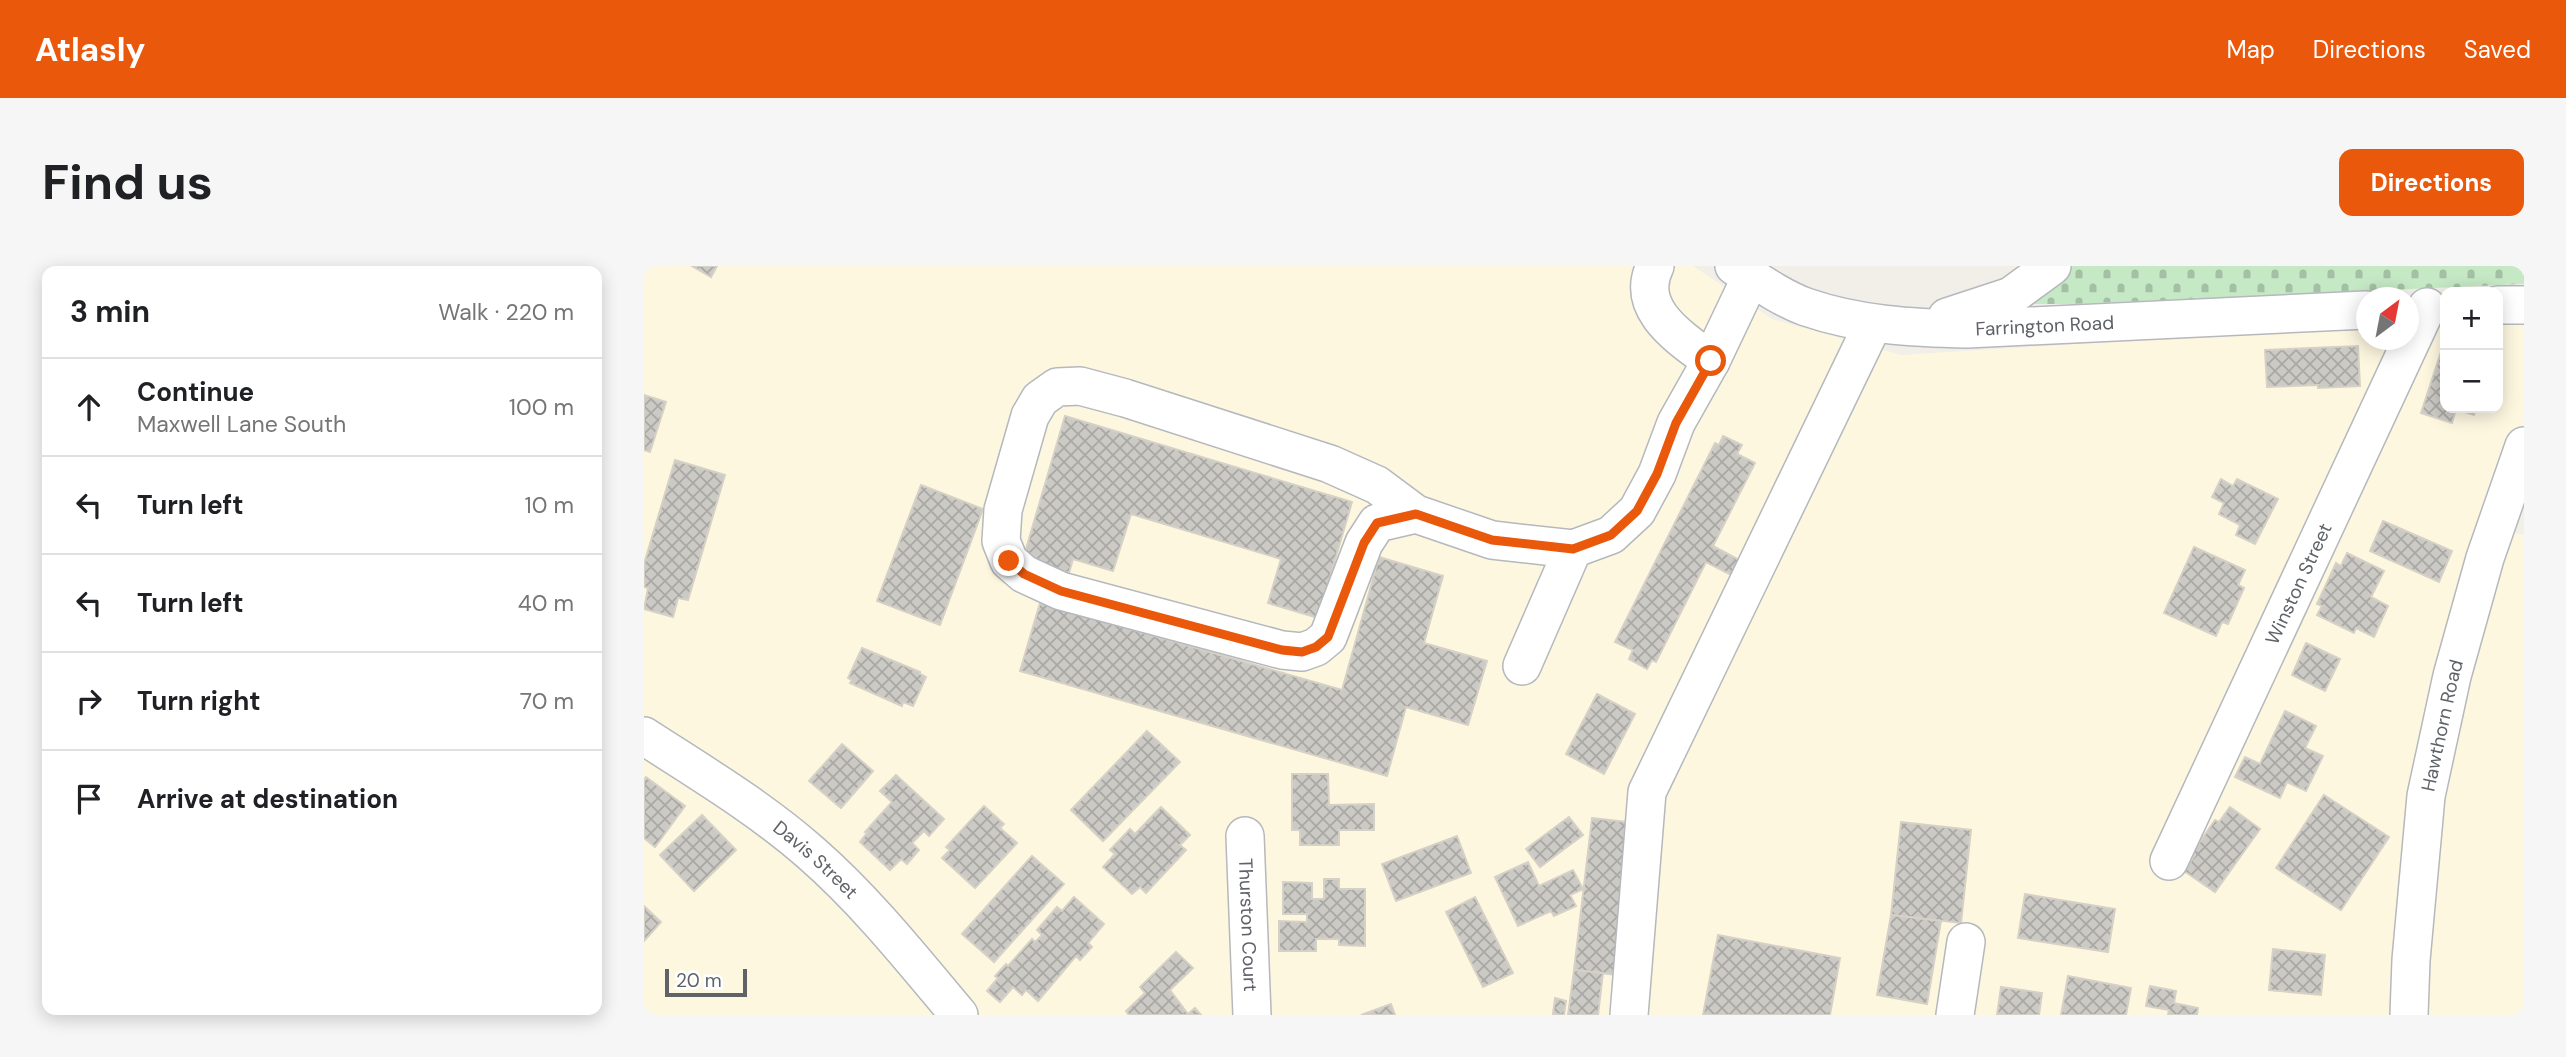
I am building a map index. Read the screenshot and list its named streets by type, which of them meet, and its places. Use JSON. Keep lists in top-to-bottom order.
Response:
{
  "streets": {
    "street": [
      "Farrington Road",
      "Winston Street",
      "Hawthorn Road",
      "Davis Street",
      "Thurston Court"
    ]
  },
  "scale_bar": "20 m",
  "north": "top right",
  "page": {
    "header": "Atlasly",
    "nav": ["Map", "Directions", "Saved"],
    "buttons": "Directions",
    "title": "Find us",
    "heading": ["3 min", "Walk · 220 m"],
    "map_buttons": ["+", "−"],
    "list": [
      ["Continue", "Maxwell Lane South", "100 m"],
      ["Turn left", "10 m"],
      ["Turn left", "40 m"],
      ["Turn right", "70 m"],
      "Arrive at destination"
    ],
    "scale": "20 m"
  }
}
